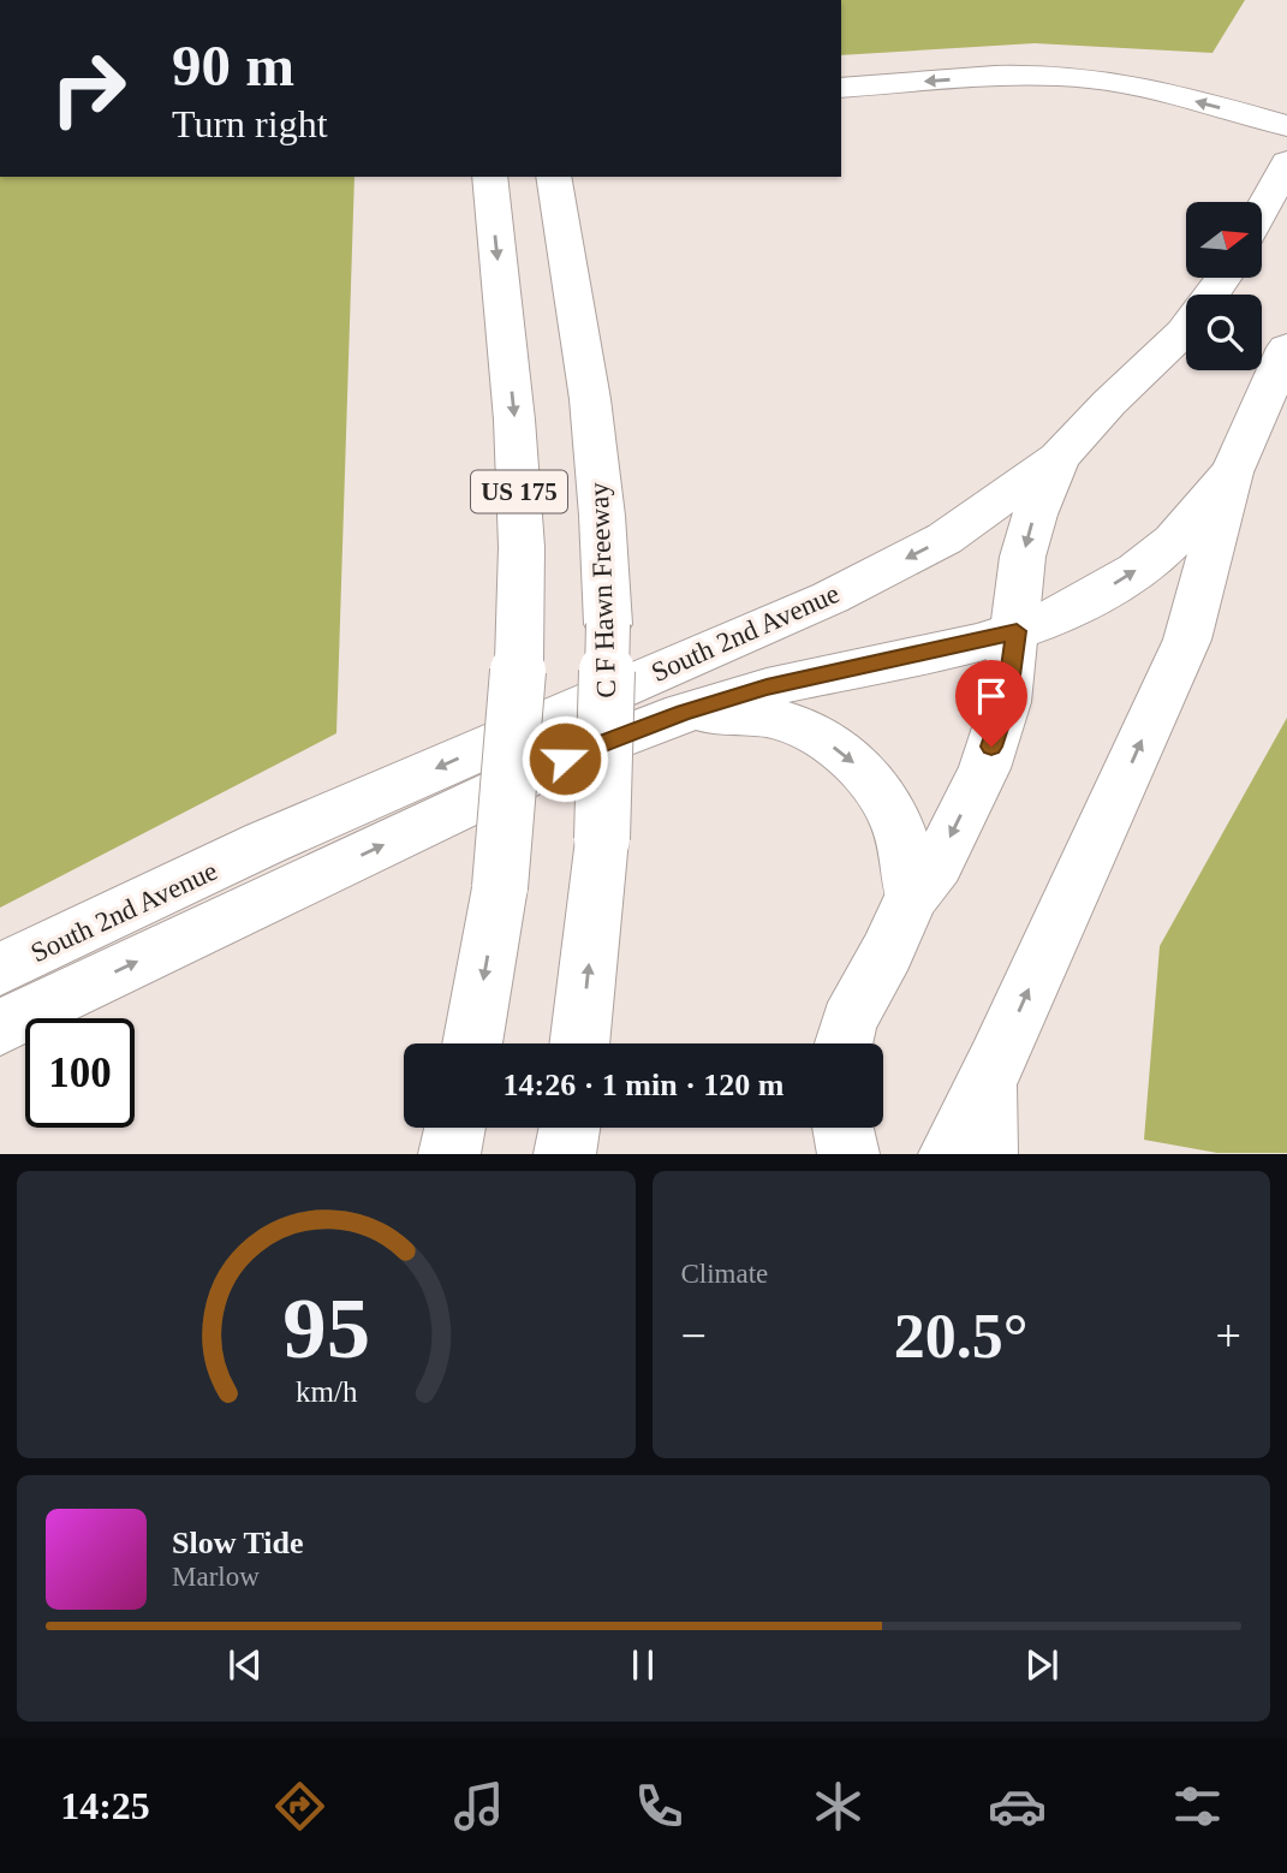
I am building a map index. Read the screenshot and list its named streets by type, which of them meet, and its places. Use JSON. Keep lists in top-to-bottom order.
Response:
{
  "streets": {
    "main road": ["US 175", "C F Hawn Freeway", "South 2nd Avenue"]
  },
  "north": "right",
  "page": {
    "turn": ["90 m", "Turn right"],
    "limit": "100",
    "trip": "14:26 · 1 min · 120 m",
    "tile": "Climate",
    "heat": ["−", "20.5°", "+"],
    "song": ["Slow Tide", "Marlow"],
    "tabs": "14:25",
    "gauge": ["95", "km/h"]
  }
}
